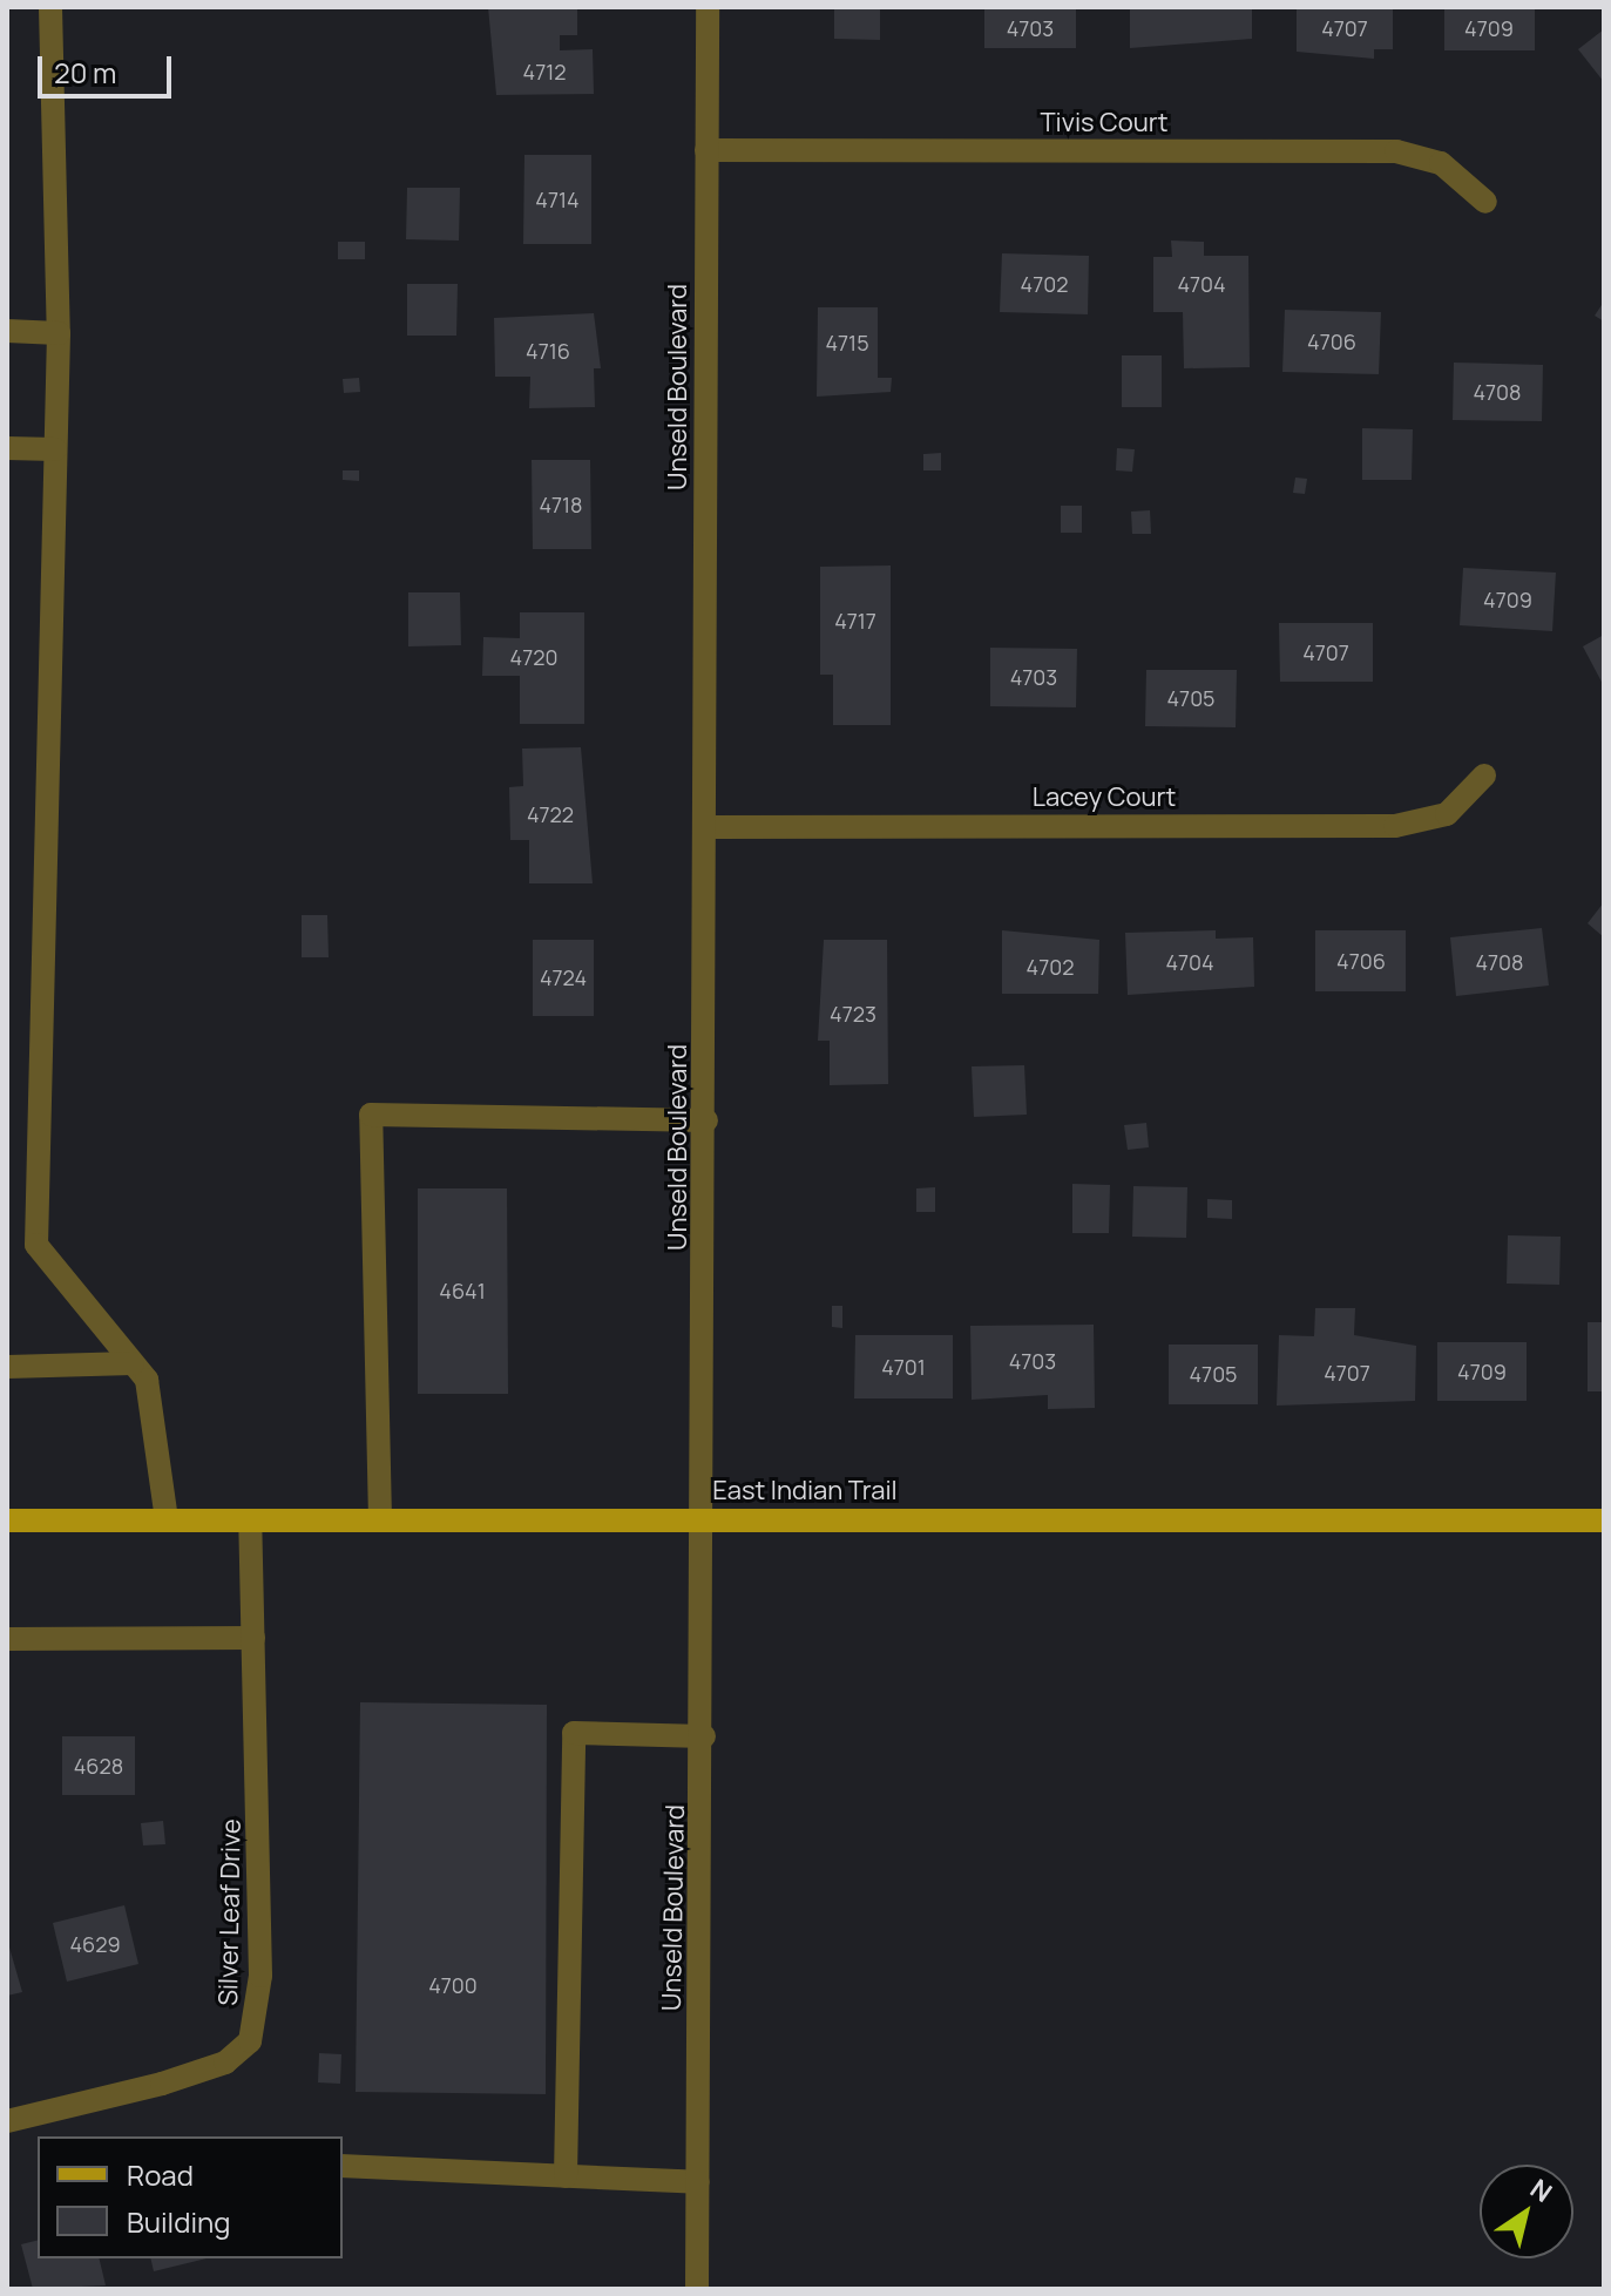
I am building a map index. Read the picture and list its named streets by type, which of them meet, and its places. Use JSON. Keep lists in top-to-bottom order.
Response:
{
  "streets": {
    "main road": ["East Indian Trail"],
    "street": [
      "Tivis Court",
      "Unseld Boulevard",
      "Lacey Court",
      "Silver Leaf Drive"
    ]
  },
  "crossings": [
    ["Tivis Court", "Unseld Boulevard"],
    ["Unseld Boulevard", "Lacey Court"],
    ["Unseld Boulevard", "East Indian Trail"],
    ["East Indian Trail", "Silver Leaf Drive"]
  ],
  "house_numbers": [
    "4703",
    "4707",
    "4709",
    "4712",
    "4714",
    "4702",
    "4704",
    "4706",
    "4715",
    "4716",
    "4708",
    "4718",
    "4709",
    "4717",
    "4707",
    "4720",
    "4703",
    "4705",
    "4722",
    "4706",
    "4704",
    "4708",
    "4702",
    "4724",
    "4723",
    "4641",
    "4703",
    "4701",
    "4709",
    "4707",
    "4705",
    "4628",
    "4629",
    "4700"
  ],
  "legend": ["Road", "Building"],
  "scale_bar": "20 m",
  "north": "top right"
}
